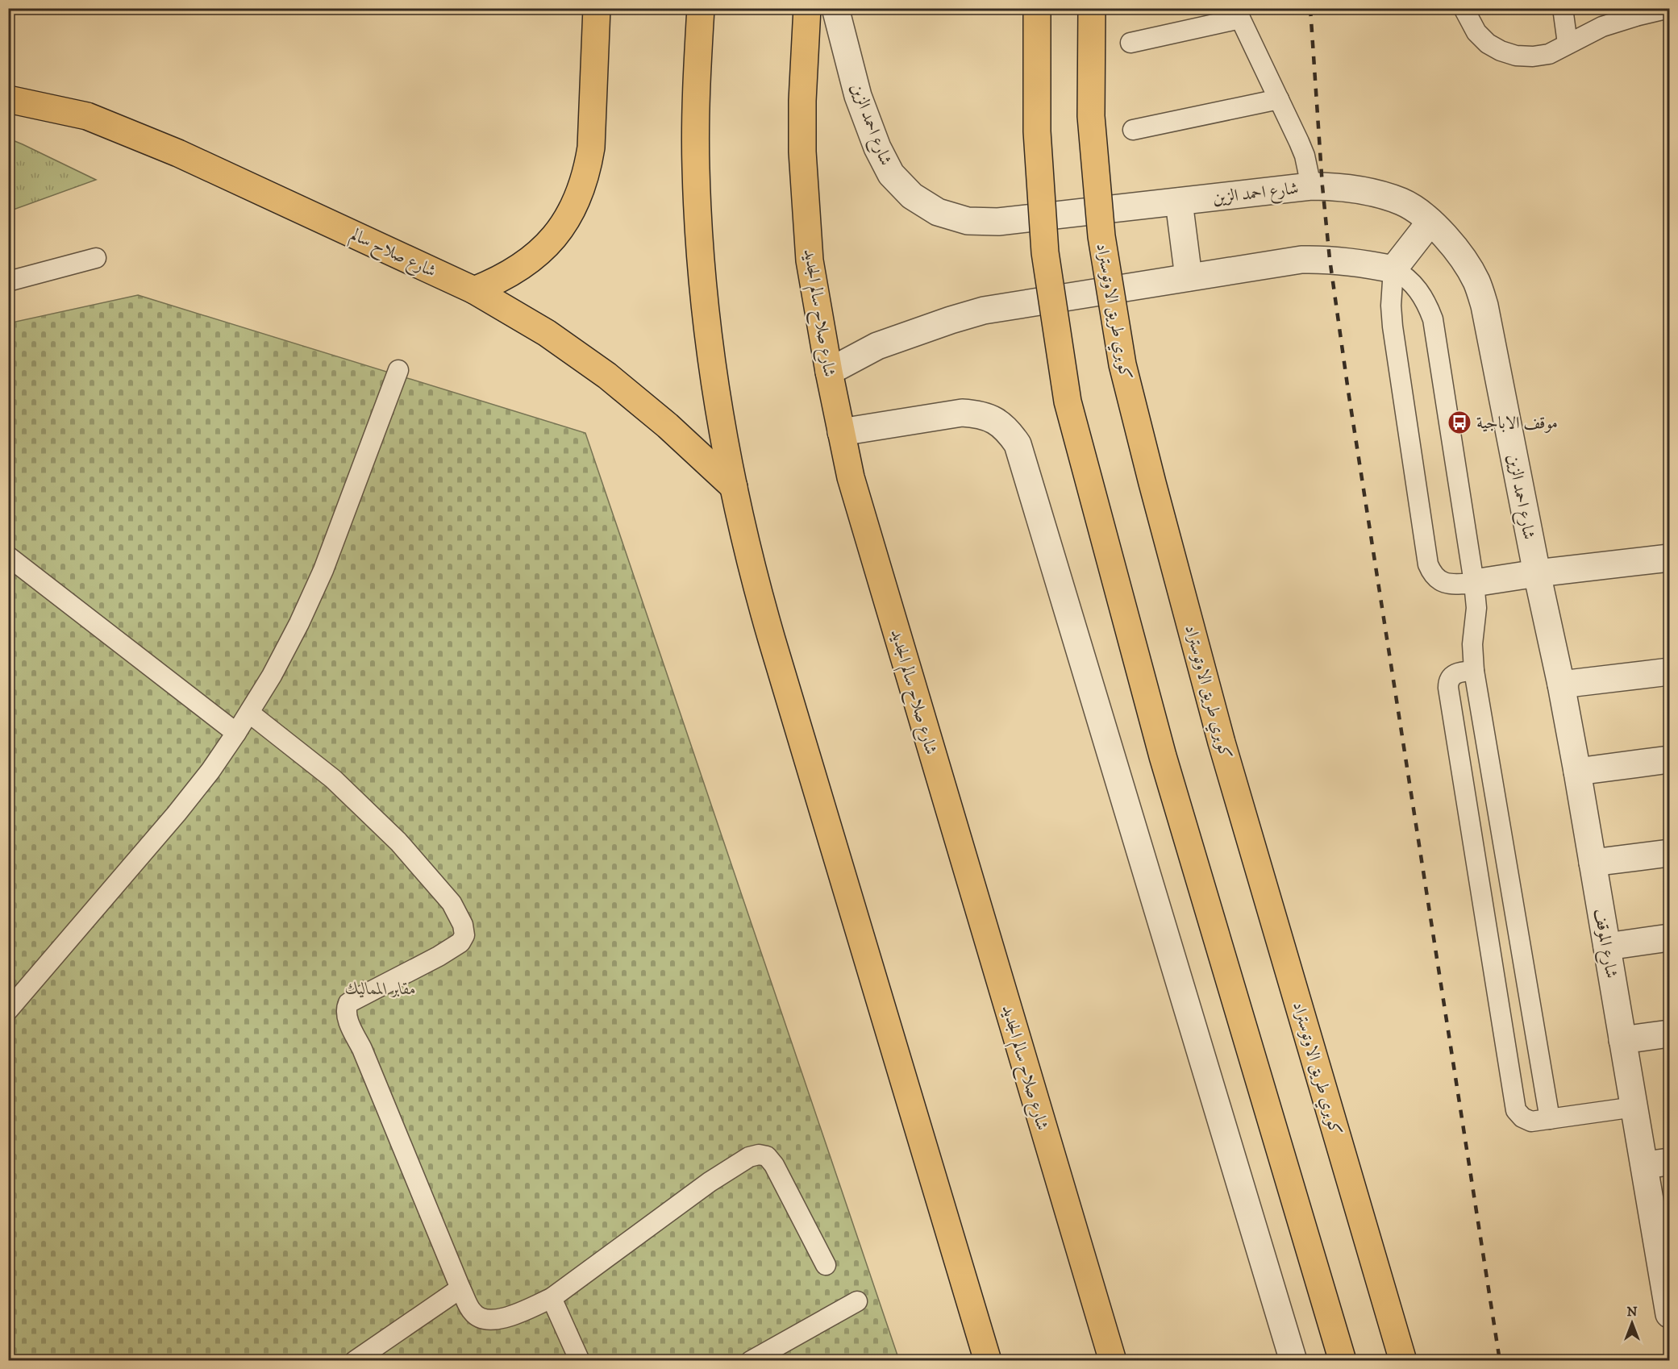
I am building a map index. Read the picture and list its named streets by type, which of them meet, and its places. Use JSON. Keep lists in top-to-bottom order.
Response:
{
  "streets": {
    "main road": ["شارع صلاح سالم", "كوبري طريق الاوتوستراد", "شارع صلاح سالم الجديد"],
    "street": ["شارع احمد الزين", "شارع الموقف"]
  },
  "crossings": [
    ["شارع احمد الزين", "شارع الموقف"]
  ],
  "parks": ["مقابر المماليك"],
  "places": {
    "bus stop": ["موقف الاباجية"]
  },
  "north": "top"
}
